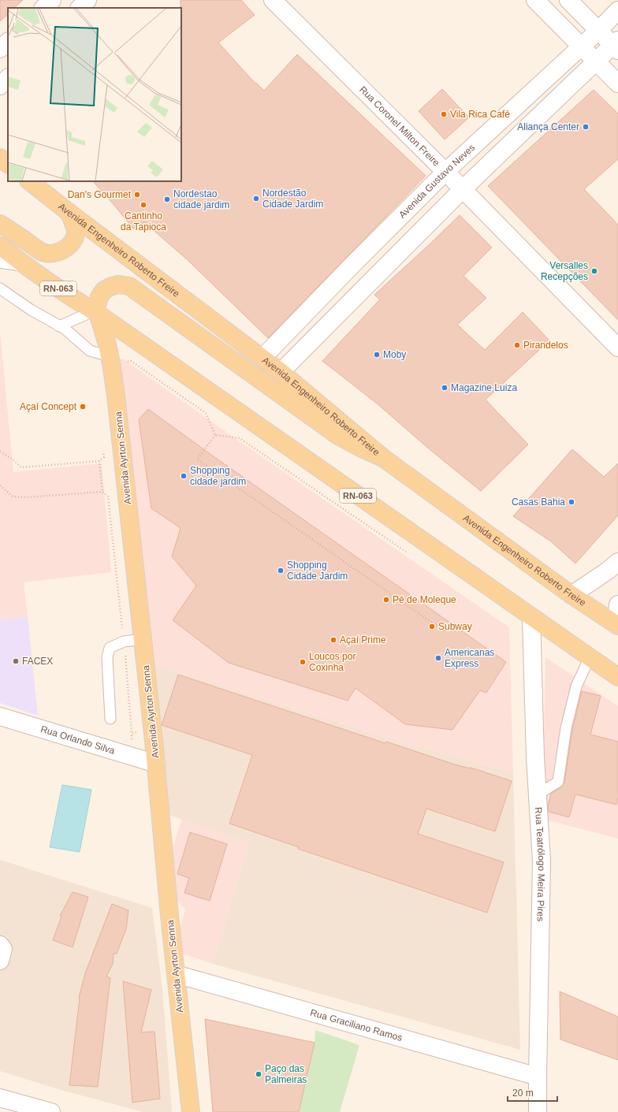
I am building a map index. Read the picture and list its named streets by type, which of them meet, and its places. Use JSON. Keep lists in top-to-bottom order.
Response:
{
  "streets": {
    "main road": ["Avenida Engenheiro Roberto Freire", "RN-063", "Avenida Ayrton Senna"],
    "street": [
      "Rua Coronel Milton Freire",
      "Avenida Gustavo Neves",
      "Rua Orlando Silva",
      "Rua Teatrólogo Meira Pires",
      "Rua Graciliano Ramos"
    ]
  },
  "crossings": [
    ["Rua Coronel Milton Freire", "Avenida Gustavo Neves"],
    ["Avenida Gustavo Neves", "Avenida Engenheiro Roberto Freire"],
    ["Avenida Engenheiro Roberto Freire", "Avenida Ayrton Senna"],
    ["RN-063", "Avenida Ayrton Senna"],
    ["RN-063", "Rua Teatrólogo Meira Pires"],
    ["Avenida Ayrton Senna", "Rua Orlando Silva"],
    ["Avenida Ayrton Senna", "Rua Graciliano Ramos"],
    ["Rua Teatrólogo Meira Pires", "Rua Graciliano Ramos"]
  ],
  "places": [
    "Vila Rica Café",
    "Aliança Center",
    "Dan's Gourmet",
    "Nordestão Cidade Jardim",
    "Nordestao cidade jardim",
    "Cantinho da Tapioca",
    "Versalles Recepções",
    "Pirandelos",
    "Moby",
    "Magazine Luiza",
    "Açaí Concept",
    "Shopping cidade jardim",
    "Casas Bahia",
    "Shopping Cidade Jardim",
    "Pé de Moleque",
    "Subway",
    "Açaí Prime",
    "Americanas Express",
    "FACEX",
    "Loucos por Coxinha",
    "Paço das Palmeiras"
  ],
  "scale_bar": "20 m"
}
